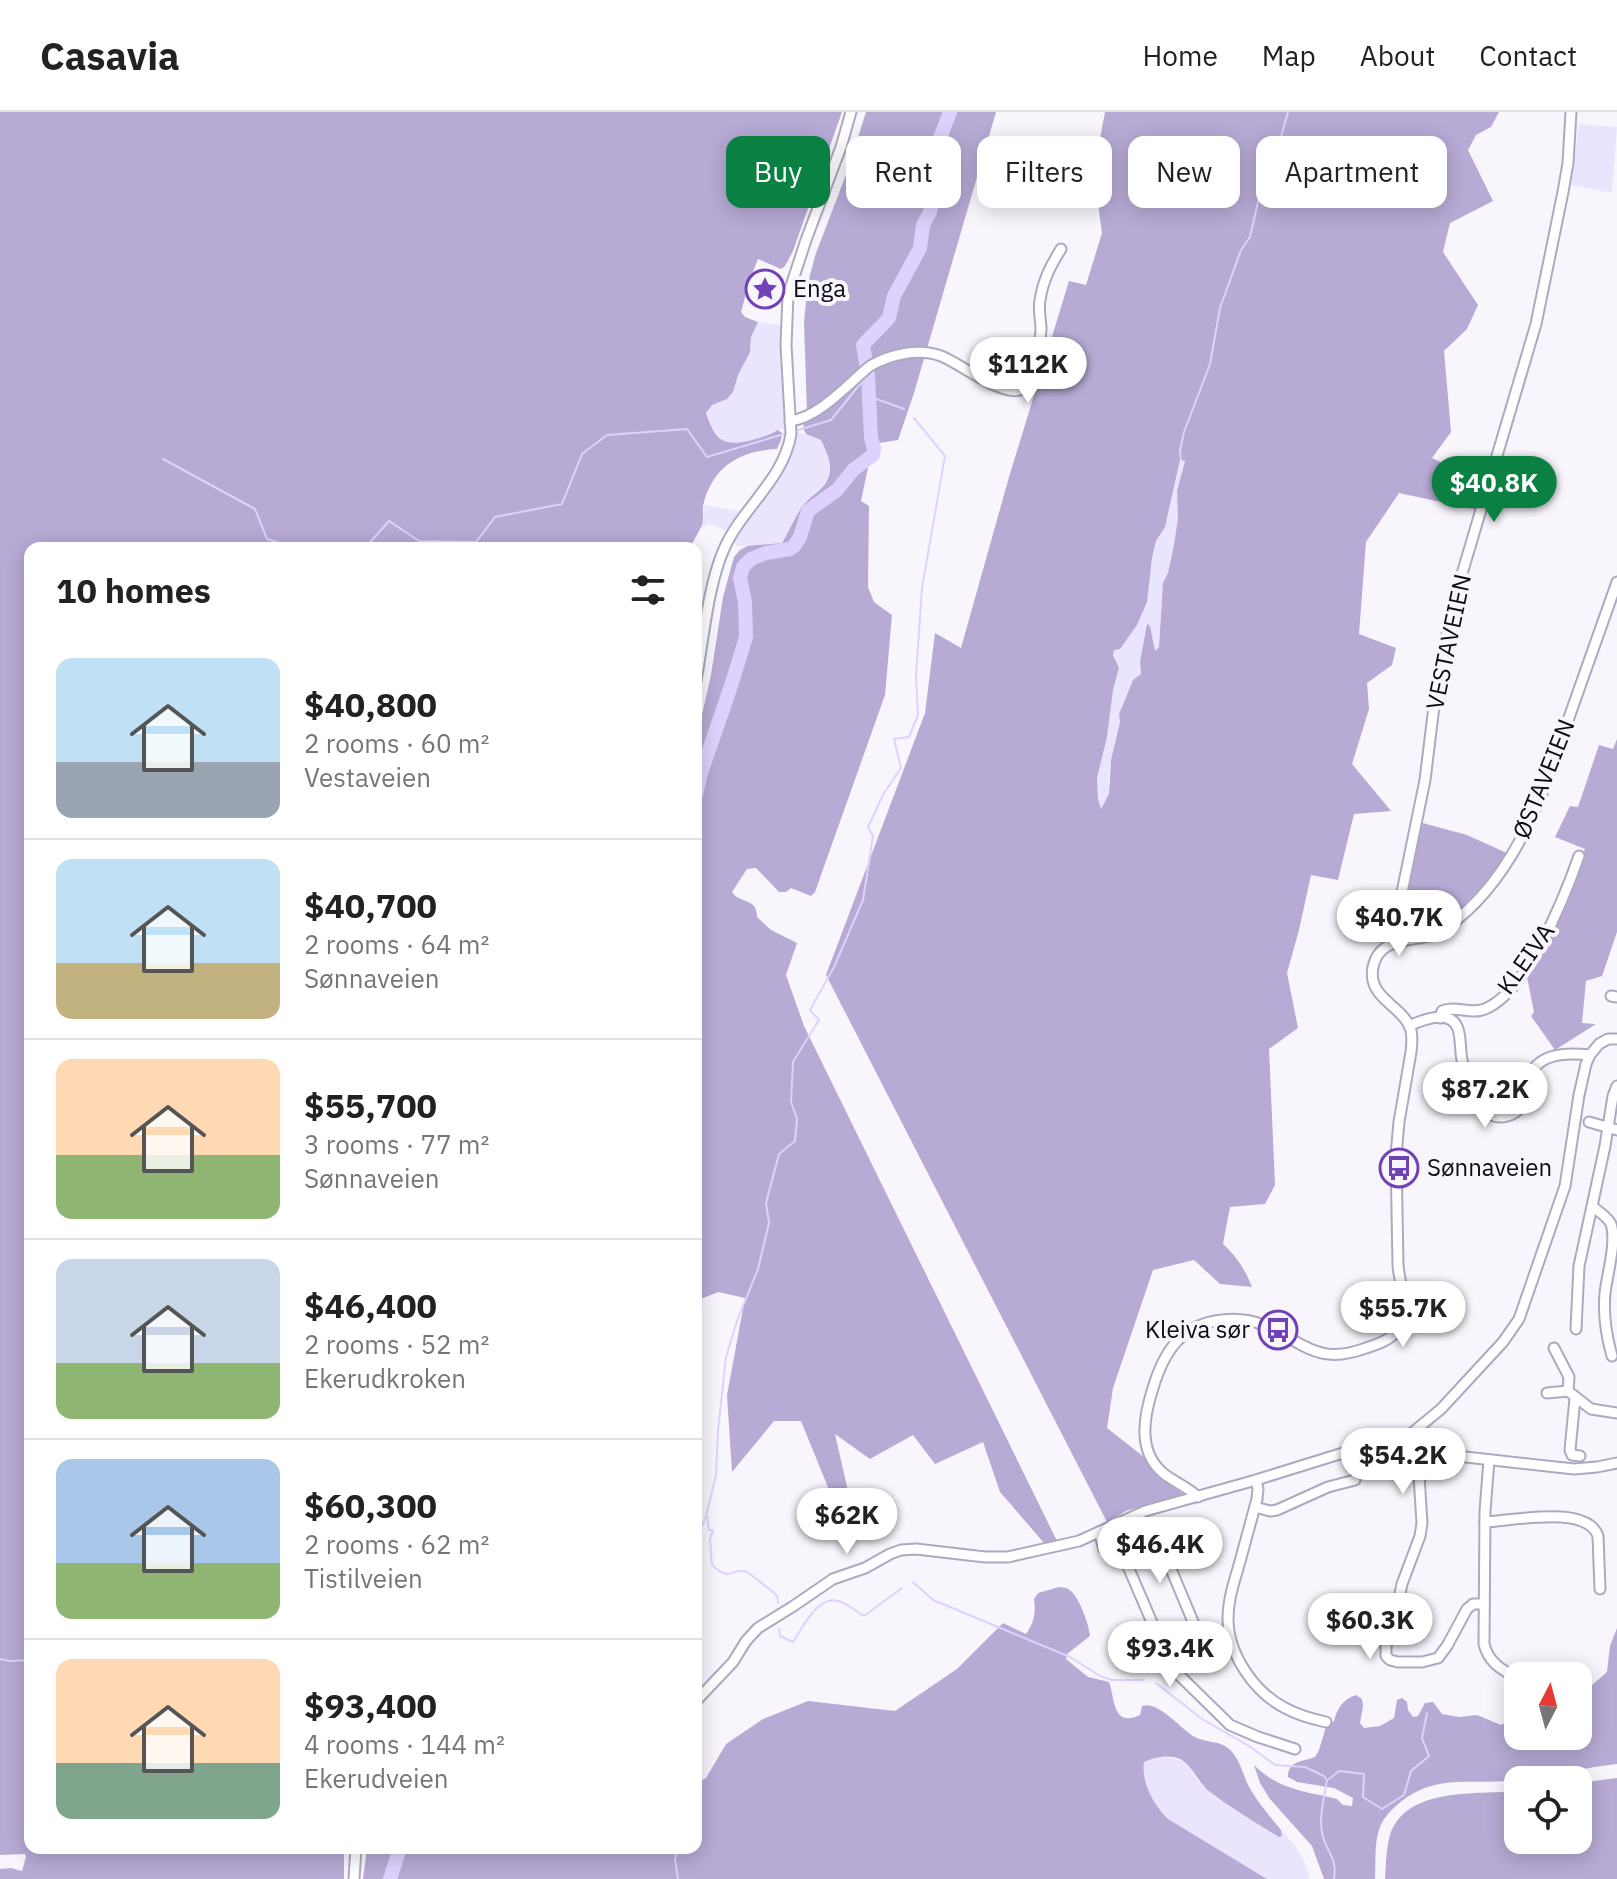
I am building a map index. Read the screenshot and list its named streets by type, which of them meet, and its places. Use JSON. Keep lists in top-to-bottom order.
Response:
{
  "streets": {
    "street": ["VESTAVEIEN", "ØSTAVEIEN", "KLEIVA"]
  },
  "crossings": [
    ["VESTAVEIEN", "ØSTAVEIEN"]
  ],
  "places": {
    "place": ["Enga"],
    "bus stop": ["Sønnaveien", "Kleiva sør"]
  },
  "north": "top",
  "page": {
    "header": "Casavia",
    "nav": [
      "Home",
      "Map",
      "About",
      "Contact"
    ],
    "chip": [
      "Buy",
      "Rent",
      "Filters",
      "New",
      "Apartment"
    ],
    "price": [
      "$112K",
      "$40.8K",
      "$40.7K",
      "$87.2K",
      "$55.7K",
      "$54.2K",
      "$62K",
      "$46.4K",
      "$60.3K",
      "$93.4K"
    ],
    "heading": "10 homes",
    "list": [
      {
        "name": "$40,800",
        "note": "2 rooms · 60 m² · Vestaveien"
      },
      {
        "name": "$40,700",
        "note": "2 rooms · 64 m² · Sønnaveien"
      },
      {
        "name": "$55,700",
        "note": "3 rooms · 77 m² · Sønnaveien"
      },
      {
        "name": "$46,400",
        "note": "2 rooms · 52 m² · Ekerudkroken"
      },
      {
        "name": "$60,300",
        "note": "2 rooms · 62 m² · Tistilveien"
      },
      {
        "name": "$93,400",
        "note": "4 rooms · 144 m² · Ekerudveien"
      }
    ]
  }
}
